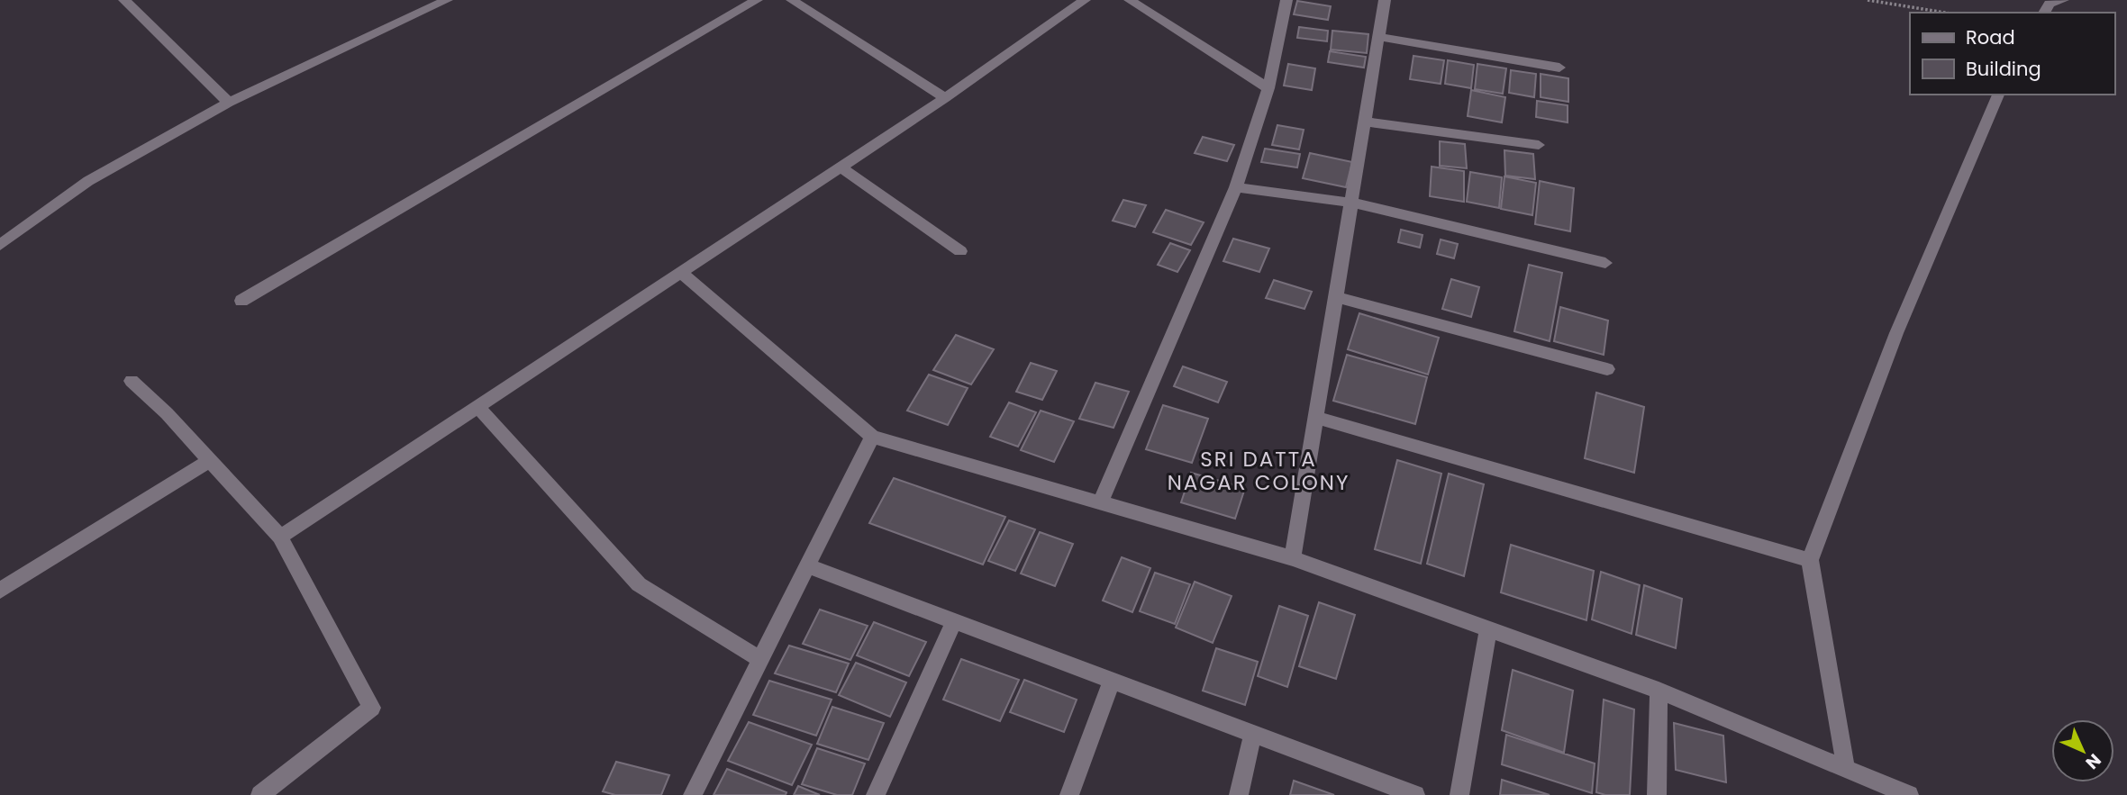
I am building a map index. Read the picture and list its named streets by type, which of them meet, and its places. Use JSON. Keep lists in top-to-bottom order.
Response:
{
  "districts": ["SRI DATTA NAGAR COLONY"],
  "legend": ["Road", "Building"],
  "north": "bottom right"
}
